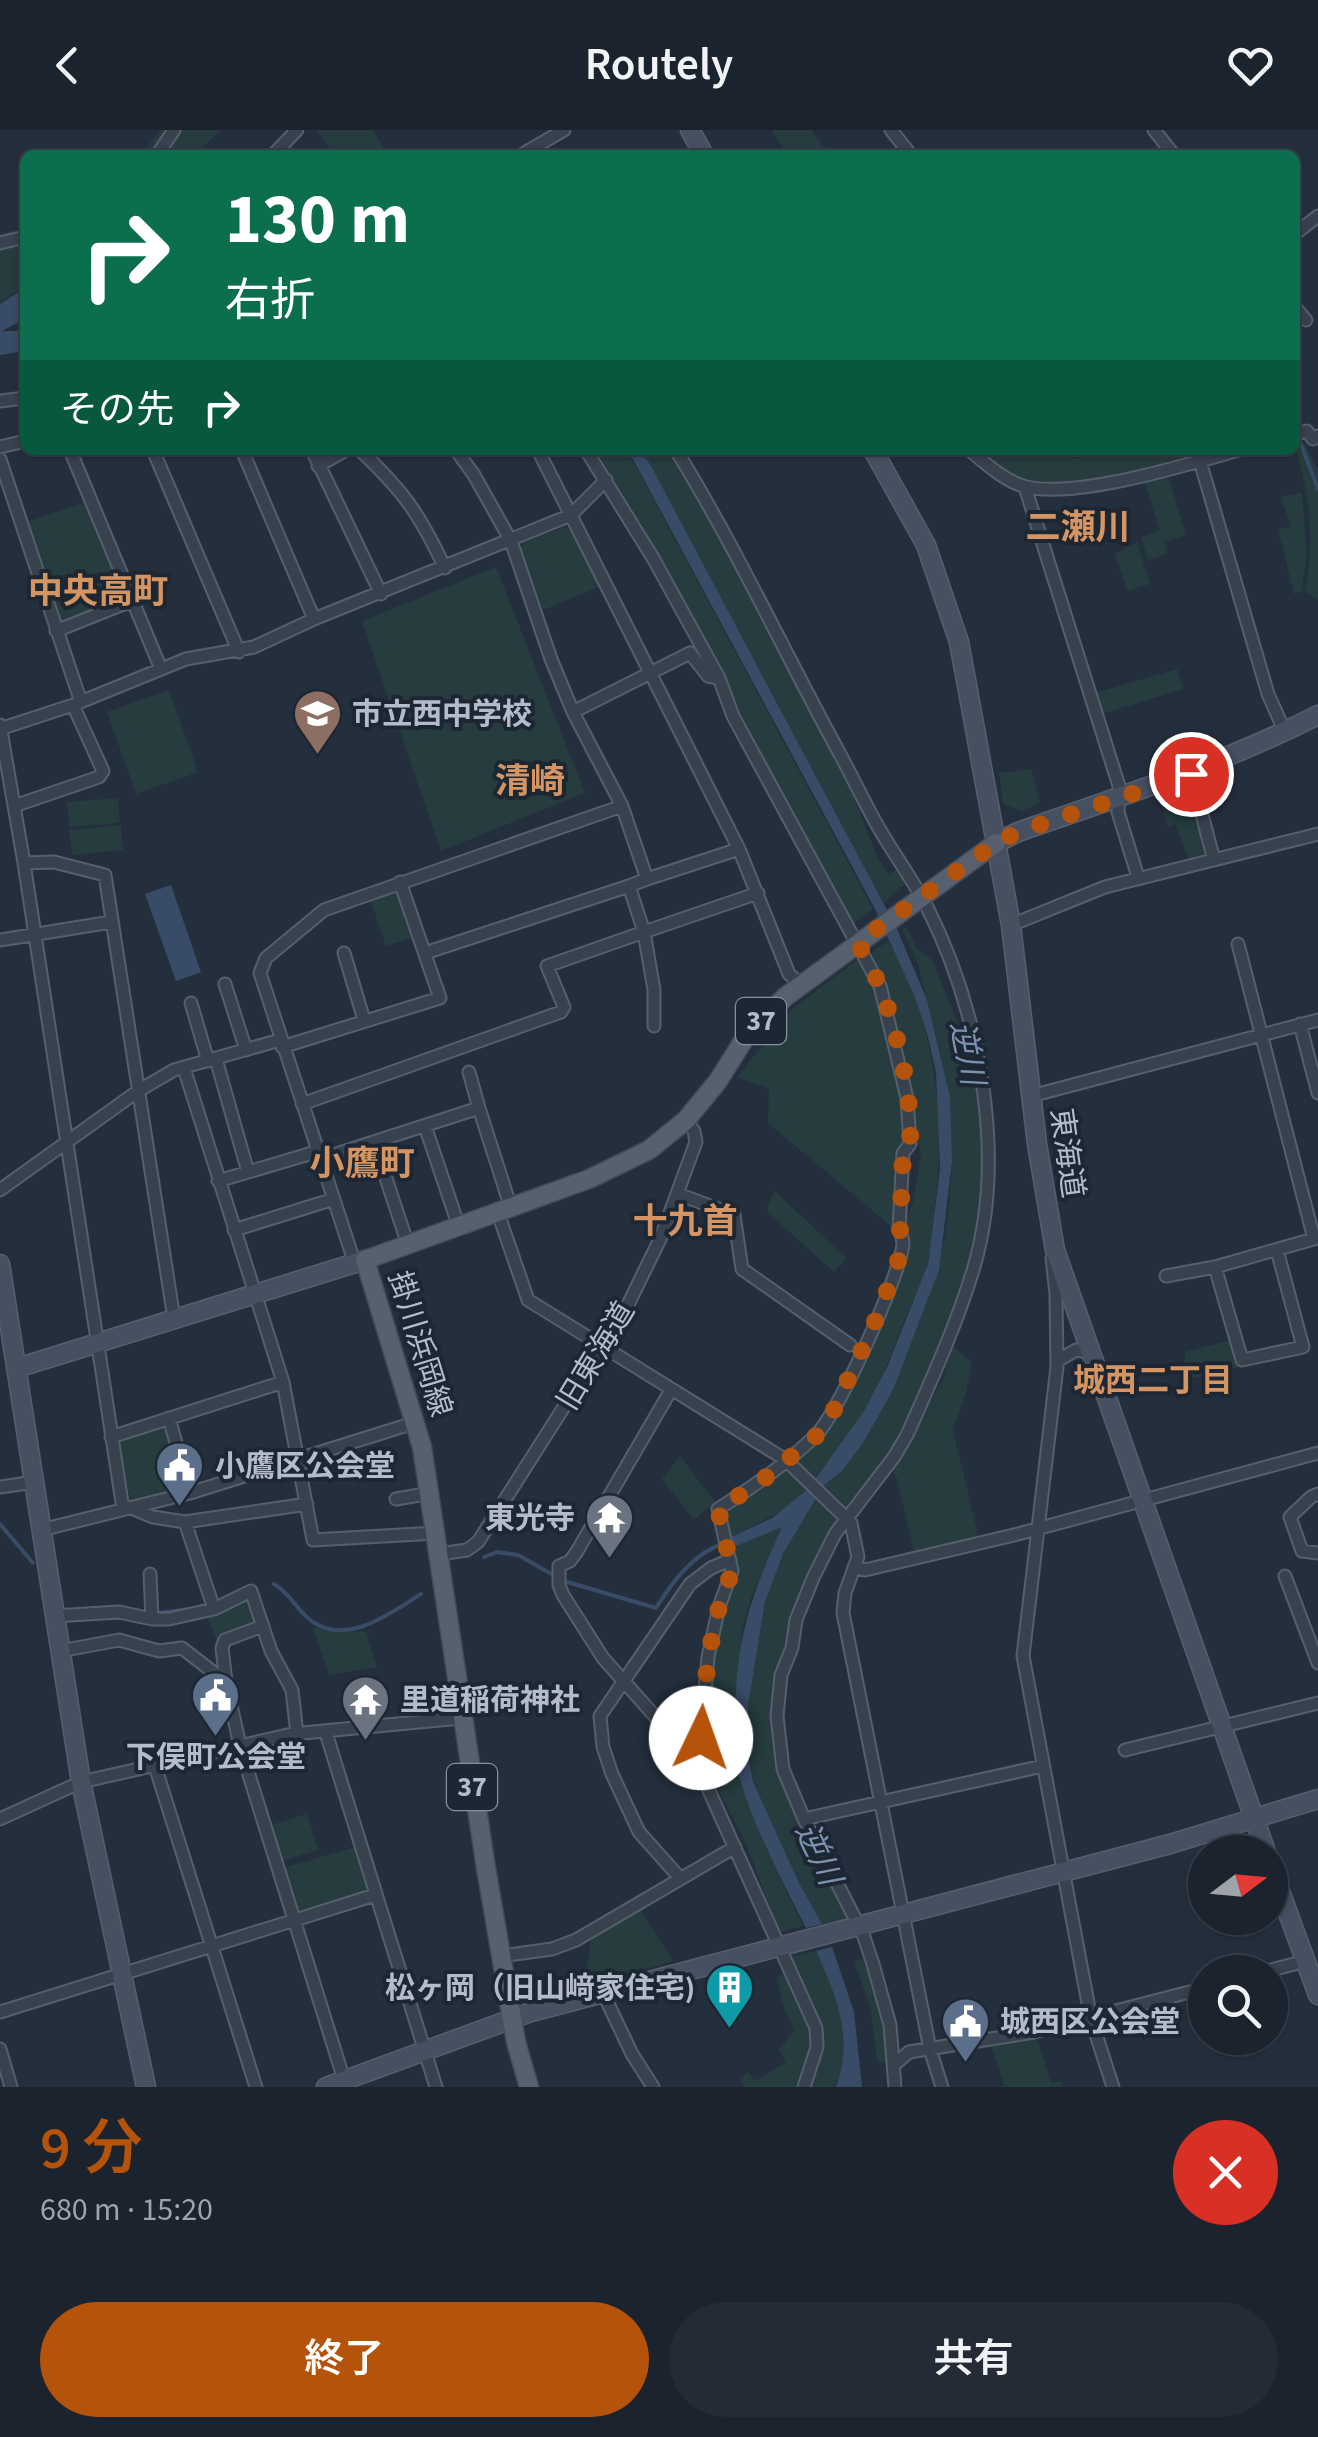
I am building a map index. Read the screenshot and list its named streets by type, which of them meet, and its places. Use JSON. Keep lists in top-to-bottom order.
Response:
{
  "streets": {
    "main road": ["37", "掛川浜岡線"],
    "street": ["東海道", "旧東海道"]
  },
  "crossings": [
    ["東海道", "掛川浜岡線"],
    ["掛川浜岡線", "旧東海道"]
  ],
  "districts": [
    "二瀬川",
    "中央高町",
    "清崎",
    "小鷹町",
    "十九首",
    "城西二丁目"
  ],
  "water": ["逆川"],
  "places": {
    "school or university": ["市立西中学校"],
    "public building": ["小鷹区公会堂", "下俣町公会堂", "城西区公会堂"],
    "temple": ["東光寺", "里道稲荷神社"],
    "building": ["松ヶ岡（旧山﨑家住宅)"]
  },
  "north": "right",
  "page": {
    "header": "Routely",
    "turn": ["130 m", "右折"],
    "then": "その先",
    "heading": ["9 分", "680 m · 15:20"],
    "buttons": ["終了", "共有"]
  }
}
